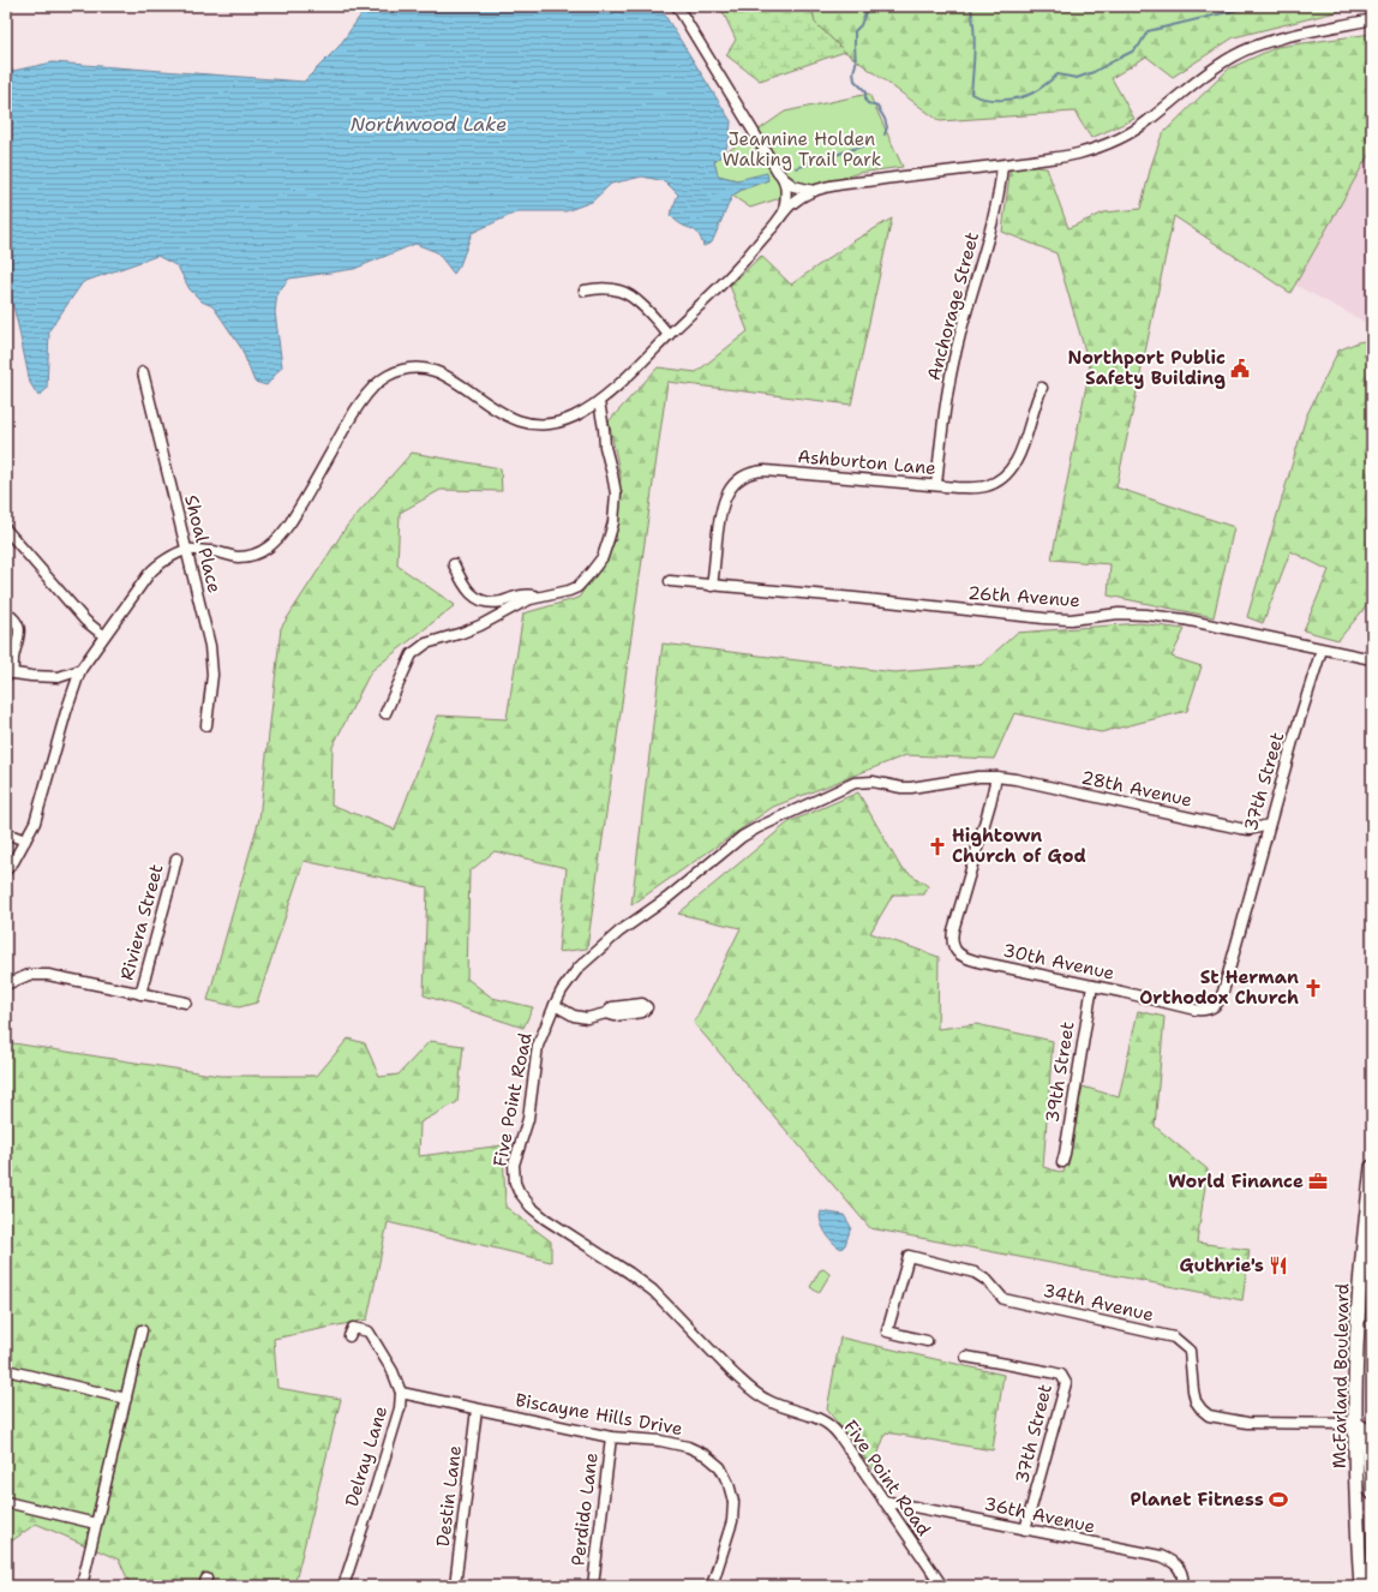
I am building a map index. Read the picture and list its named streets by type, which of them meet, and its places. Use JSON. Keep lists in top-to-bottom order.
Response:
{
  "streets": {
    "highway": ["McFarland Boulevard"],
    "street": [
      "Anchorage Street",
      "Ashburton Lane",
      "Shoal Place",
      "26th Avenue",
      "37th Street",
      "28th Avenue",
      "Riviera Street",
      "30th Avenue",
      "39th Street",
      "Five Point Road",
      "34th Avenue",
      "Biscayne Hills Drive",
      "Delray Lane",
      "Destin Lane",
      "Perdido Lane",
      "36th Avenue"
    ]
  },
  "crossings": [
    ["Anchorage Street", "Ashburton Lane"],
    ["Ashburton Lane", "26th Avenue"],
    ["26th Avenue", "37th Street"],
    ["37th Street", "28th Avenue"],
    ["37th Street", "30th Avenue"],
    ["37th Street", "36th Avenue"],
    ["28th Avenue", "30th Avenue"],
    ["28th Avenue", "Five Point Road"],
    ["30th Avenue", "39th Street"],
    ["30th Avenue", "Five Point Road"],
    ["Five Point Road", "36th Avenue"],
    ["34th Avenue", "McFarland Boulevard"],
    ["Biscayne Hills Drive", "Delray Lane"],
    ["Biscayne Hills Drive", "Destin Lane"],
    ["Biscayne Hills Drive", "Perdido Lane"]
  ],
  "water": ["Northwood Lake"],
  "parks": ["Jeannine Holden Walking Trail Park"],
  "places": {
    "public building": ["Northport Public Safety Building"],
    "church": ["Hightown Church of God", "St Herman Orthodox Church"],
    "office": ["World Finance"],
    "restaurant": ["Guthrie's"],
    "sports": ["Planet Fitness"]
  }
}
